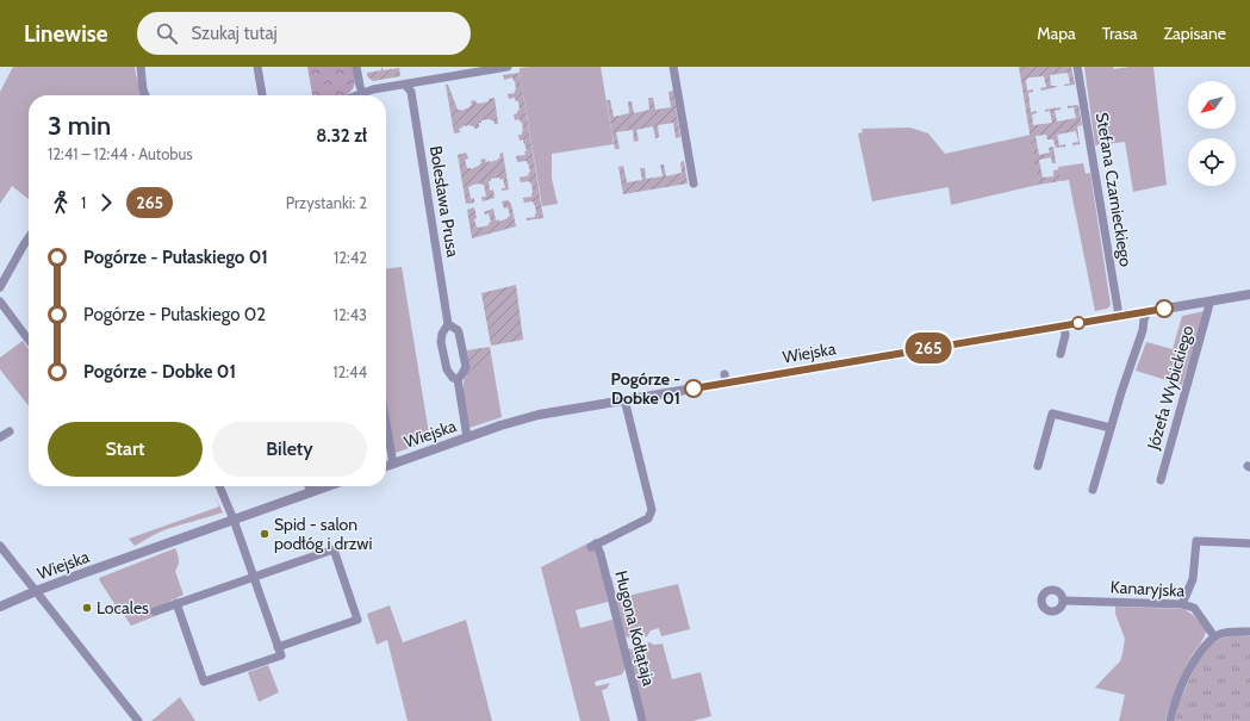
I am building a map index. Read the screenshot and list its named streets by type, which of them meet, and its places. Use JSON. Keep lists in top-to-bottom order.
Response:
{
  "streets": {
    "street": [
      "Stefana Czarnieckiego",
      "Bolesława Prusa",
      "Wiejska",
      "Józefa Wybickiego",
      "Kanaryjska",
      "Hugona Kołłątaja"
    ]
  },
  "crossings": [
    ["Stefana Czarnieckiego", "Wiejska"],
    ["Bolesława Prusa", "Wiejska"],
    ["Wiejska", "Józefa Wybickiego"],
    ["Wiejska", "Hugona Kołłątaja"]
  ],
  "places": ["Pogórze - Dobke 01", "Spid - salon podłóg i drzwi", "Locales"],
  "lines": ["bus line 265"],
  "north": "bottom left",
  "page": {
    "header": "Linewise",
    "search": "Szukaj tutaj",
    "nav": ["Mapa", "Trasa", "Zapisane"],
    "on_map": "265",
    "heading": ["3 min", "12:41 – 12:44 · Autobus", "8.32 zł"],
    "legs": ["1", "265", "Przystanki: 2"],
    "list": [
      {
        "name": "Pogórze - Pułaskiego 01",
        "value": "12:42"
      },
      {
        "name": "Pogórze - Pułaskiego 02",
        "value": "12:43"
      },
      {
        "name": "Pogórze - Dobke 01",
        "value": "12:44"
      }
    ],
    "buttons": ["Start", "Bilety"]
  }
}
